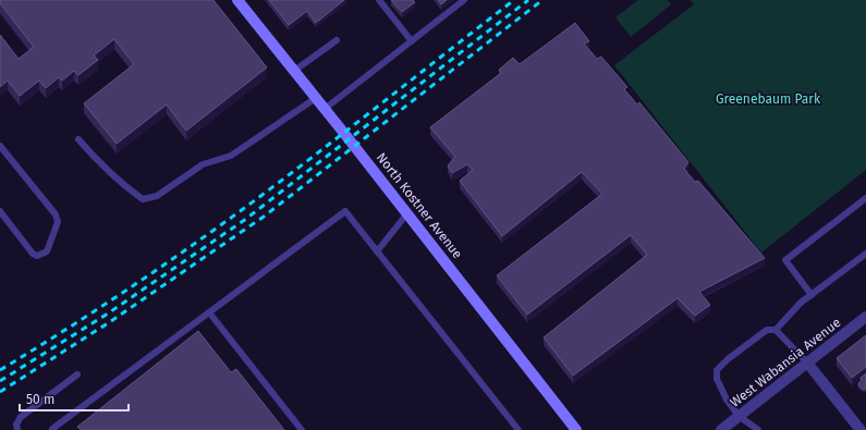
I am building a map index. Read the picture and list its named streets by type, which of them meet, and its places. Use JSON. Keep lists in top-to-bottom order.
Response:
{
  "streets": {
    "street": ["North Kostner Avenue", "West Wabansia Avenue"]
  },
  "parks": ["Greenebaum Park"],
  "scale_bar": "50 m"
}
